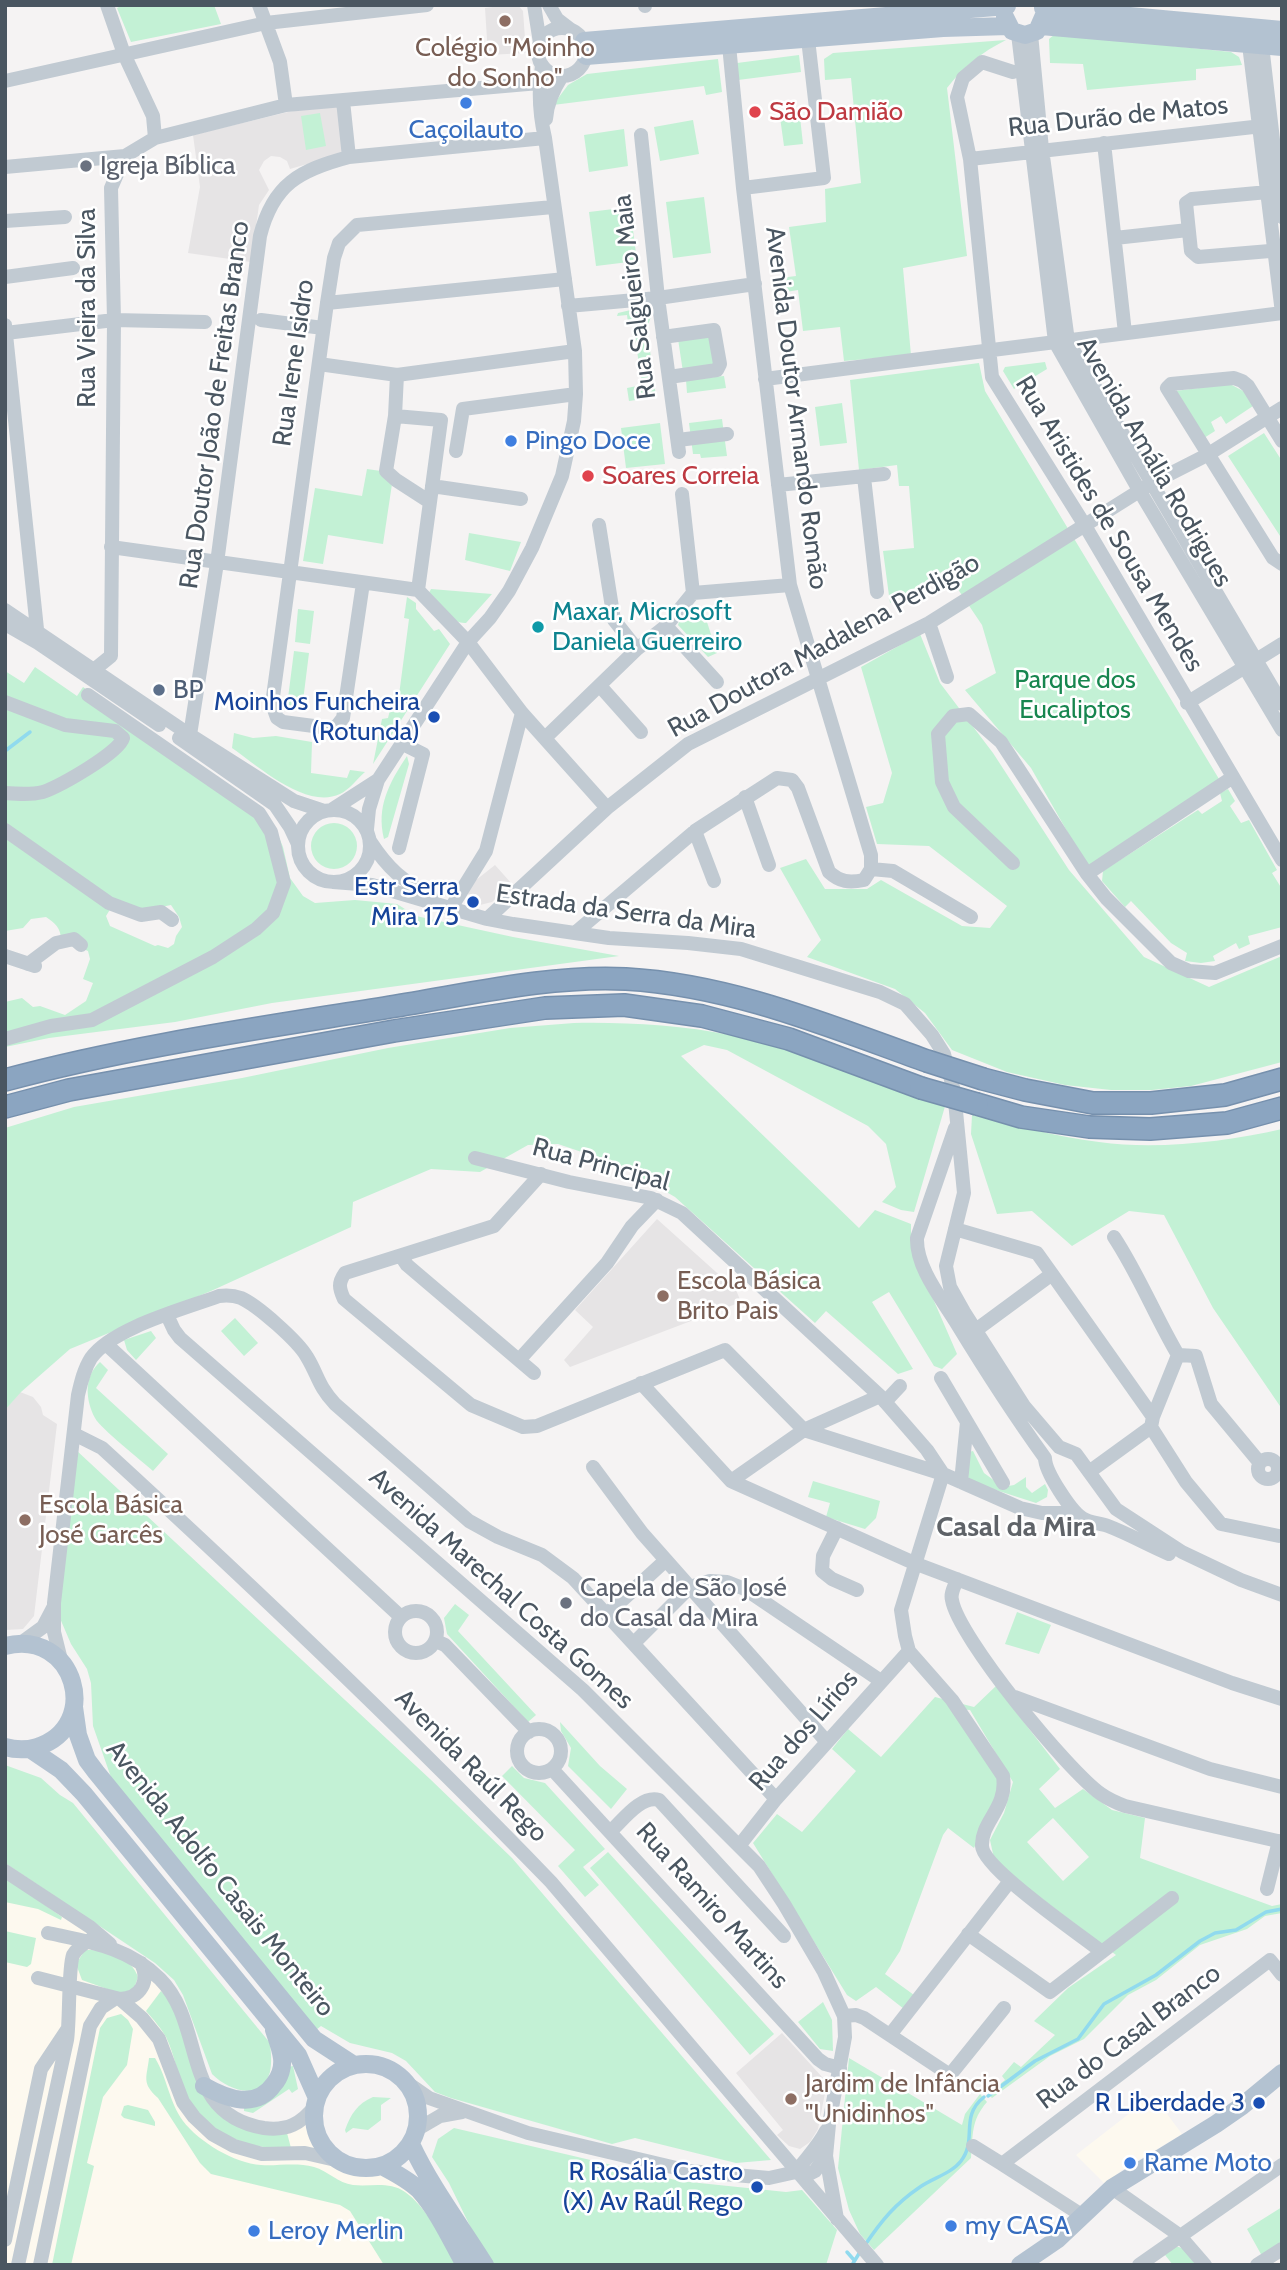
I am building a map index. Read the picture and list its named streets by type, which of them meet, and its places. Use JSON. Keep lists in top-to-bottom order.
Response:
{
  "streets": {
    "main road": ["Avenida Adolfo Casais Monteiro"],
    "street": [
      "Rua Durão de Matos",
      "Rua Salgueiro Maia",
      "Rua Vieira da Silva",
      "Rua Irene Isidro",
      "Rua Doutor João de Freitas Branco",
      "Avenida Doutor Armando Romão",
      "Avenida Amália Rodrigues",
      "Rua Aristides de Sousa Mendes",
      "Rua Doutora Madalena Perdigão",
      "Estrada da Serra da Mira",
      "Rua Principal",
      "Avenida Marechal Costa Gomes",
      "Rua dos Lírios",
      "Avenida Raúl Rego",
      "Rua Ramiro Martins",
      "Rua do Casal Branco"
    ]
  },
  "crossings": [
    ["Rua Durão de Matos", "Avenida Amália Rodrigues"],
    ["Rua Durão de Matos", "Rua Aristides de Sousa Mendes"],
    ["Avenida Doutor Armando Romão", "Rua Doutora Madalena Perdigão"],
    ["Avenida Amália Rodrigues", "Rua Doutora Madalena Perdigão"],
    ["Rua Aristides de Sousa Mendes", "Rua Doutora Madalena Perdigão"],
    ["Rua Doutora Madalena Perdigão", "Estrada da Serra da Mira"],
    ["Avenida Marechal Costa Gomes", "Rua dos Lírios"]
  ],
  "districts": ["Casal da Mira"],
  "parks": ["Parque dos Eucaliptos"],
  "places": [
    "Colégio \"Moinho do Sonho\"",
    "Caçoilauto",
    "São Damião",
    "Igreja Bíblica",
    "Pingo Doce",
    "Soares Correia",
    "Maxar, Microsoft Daniela Guerreiro",
    "BP",
    "Moinhos Funcheira (Rotunda)",
    "Estr Serra Mira 175",
    "Escola Básica Brito Pais",
    "Escola Básica José Garcês",
    "Capela de São José do Casal da Mira",
    "Jardim de Infância \"Unidinhos\"",
    "R Liberdade 3",
    "Rame Moto",
    "R Rosália Castro (X) Av Raúl Rego",
    "my CASA",
    "Leroy Merlin"
  ]
}
